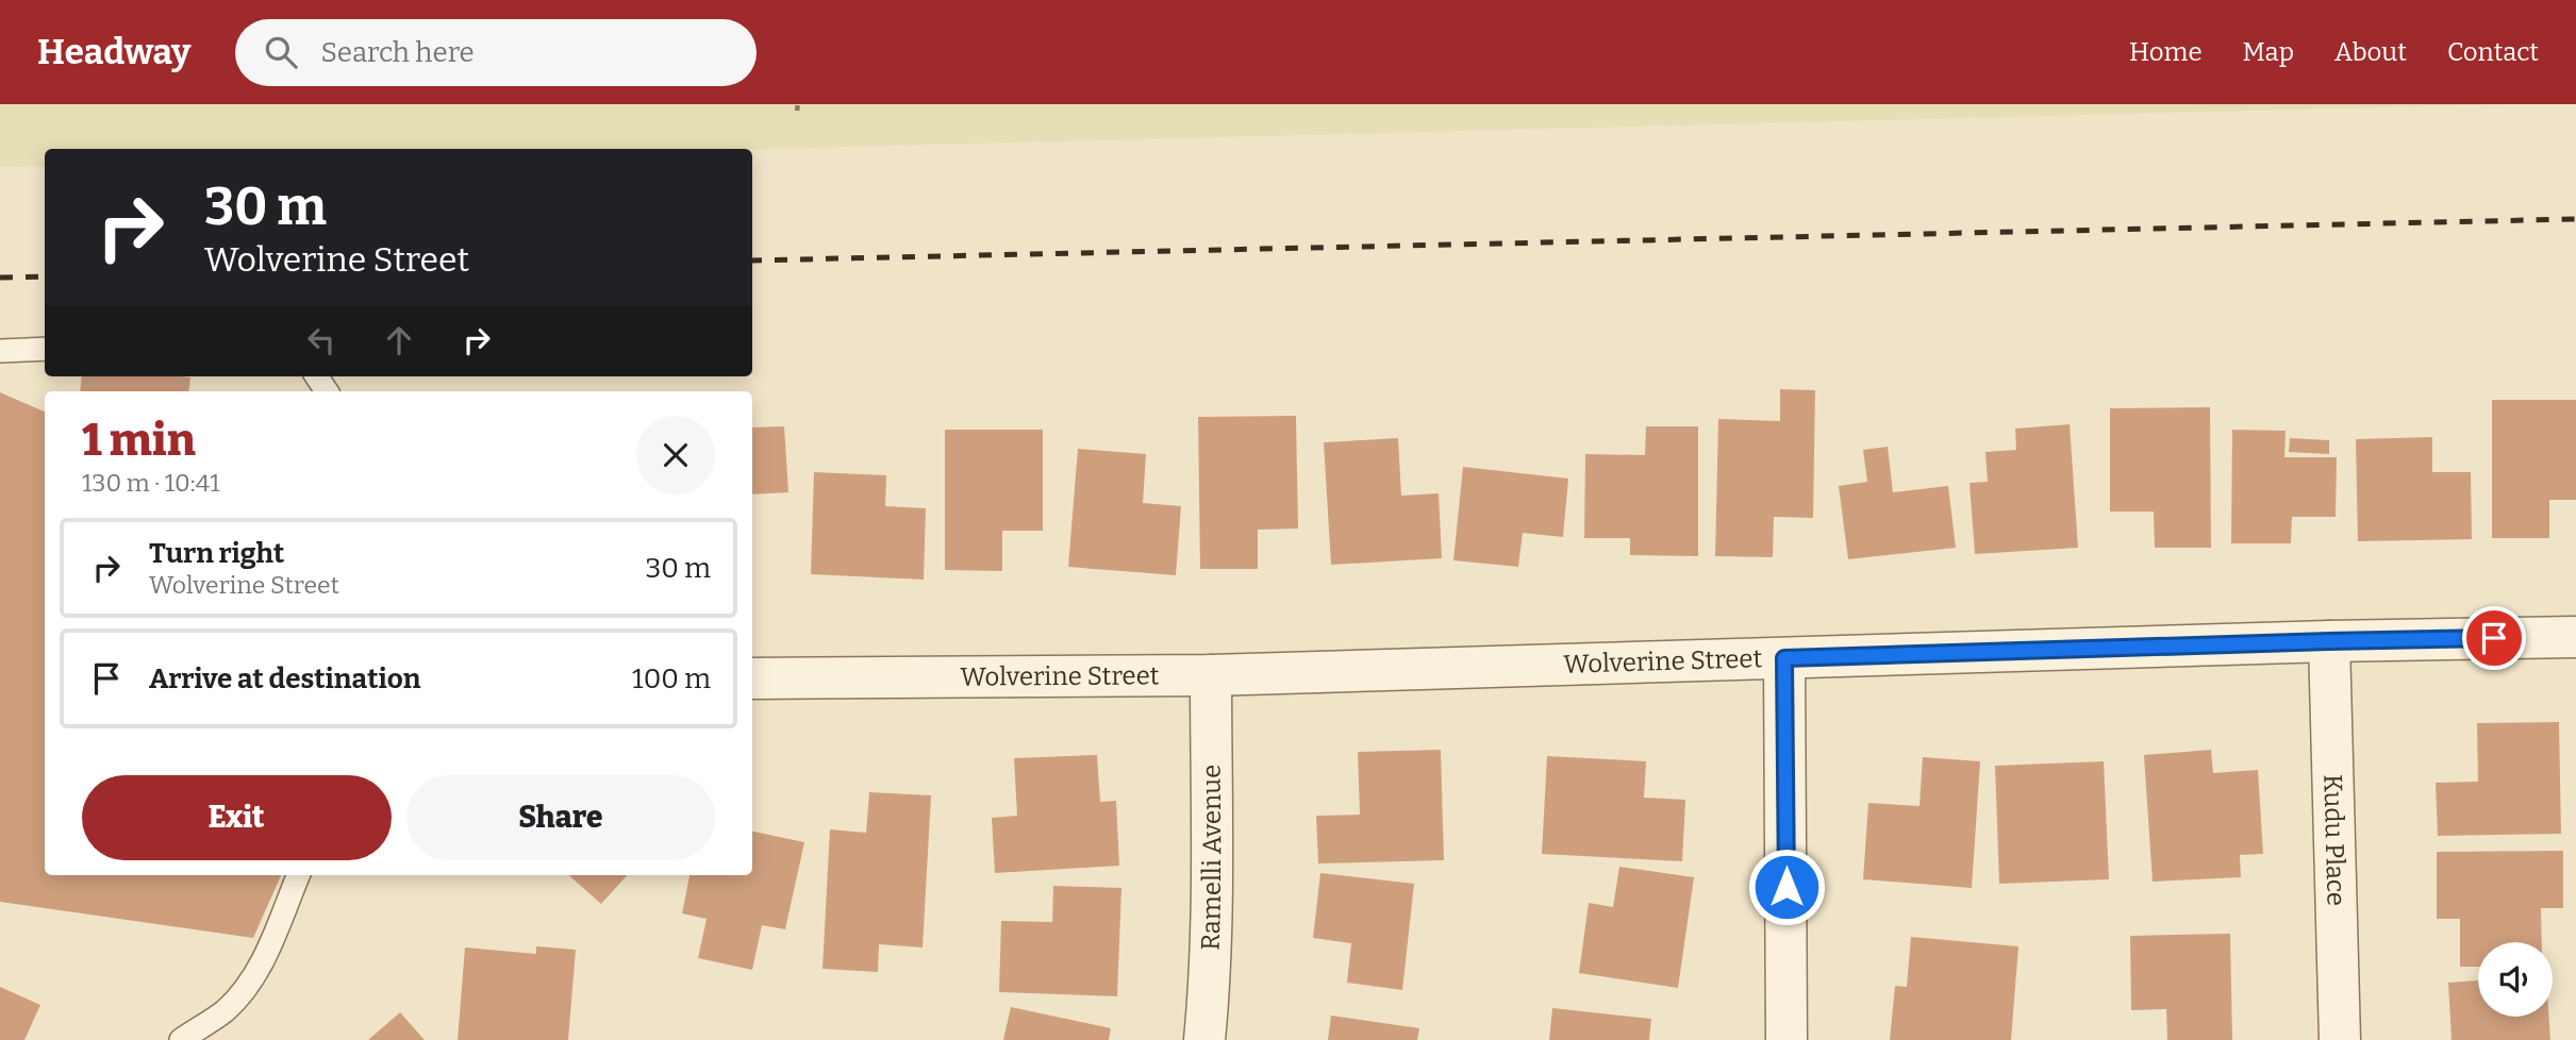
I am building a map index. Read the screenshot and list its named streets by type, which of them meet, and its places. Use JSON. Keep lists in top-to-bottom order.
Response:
{
  "streets": {
    "street": ["Wolverine Street", "Kudu Place", "Ramelli Avenue"]
  },
  "crossings": [
    ["Wolverine Street", "Kudu Place"],
    ["Wolverine Street", "Ramelli Avenue"]
  ],
  "page": {
    "header": "Headway",
    "search": "Search here",
    "nav": [
      "Home",
      "Map",
      "About",
      "Contact"
    ],
    "turn": ["30 m", "Wolverine Street"],
    "heading": ["1 min", "130 m · 10:41"],
    "list": [
      {
        "name": "Turn right",
        "note": "Wolverine Street",
        "value": "30 m"
      },
      {
        "name": "Arrive at destination",
        "value": "100 m"
      }
    ],
    "buttons": ["Exit", "Share"]
  }
}
